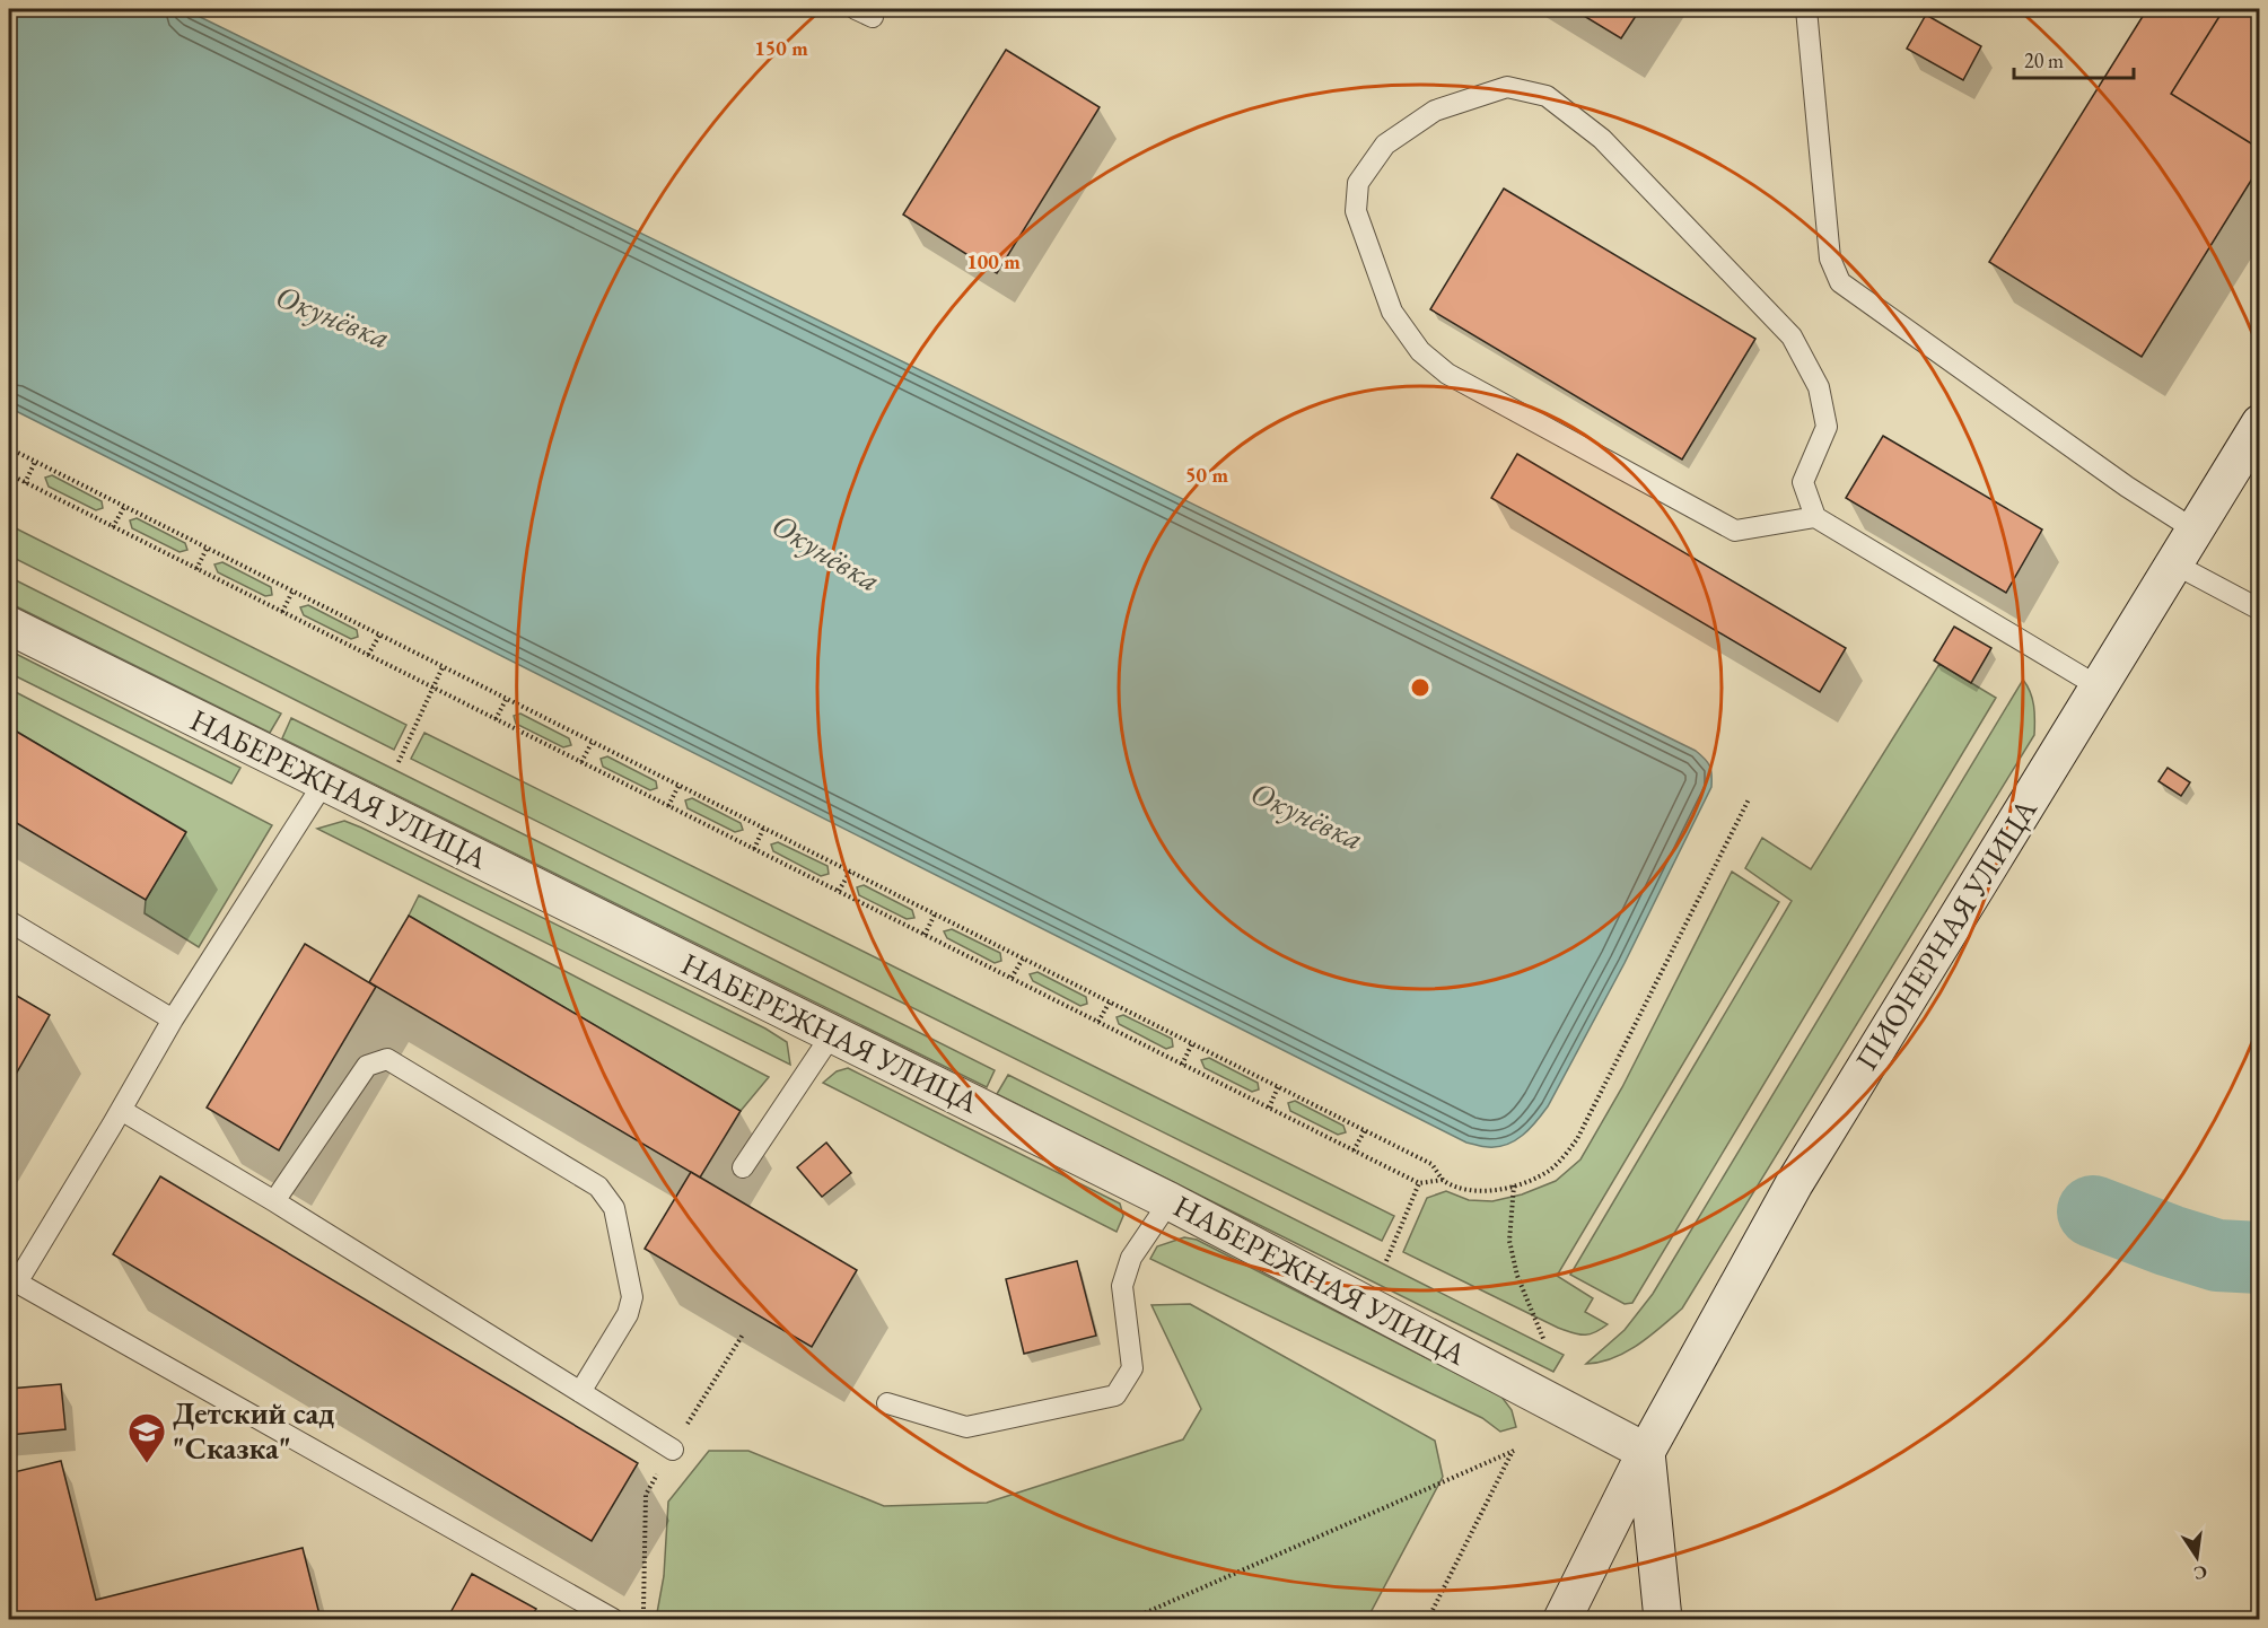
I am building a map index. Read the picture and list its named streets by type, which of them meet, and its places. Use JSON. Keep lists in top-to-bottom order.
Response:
{
  "streets": {
    "street": ["НАБЕРЕЖНАЯ УЛИЦА", "ПИОНЕРНАЯ УЛИЦА"]
  },
  "crossings": [
    ["НАБЕРЕЖНАЯ УЛИЦА", "ПИОНЕРНАЯ УЛИЦА"]
  ],
  "water": ["Окунёвка"],
  "places": {
    "school or university": ["Детский сад \"Сказка\""]
  },
  "scale_bar": "20 m",
  "north": "bottom",
  "rings": ["150 m", "100 m", "50 m"]
}
